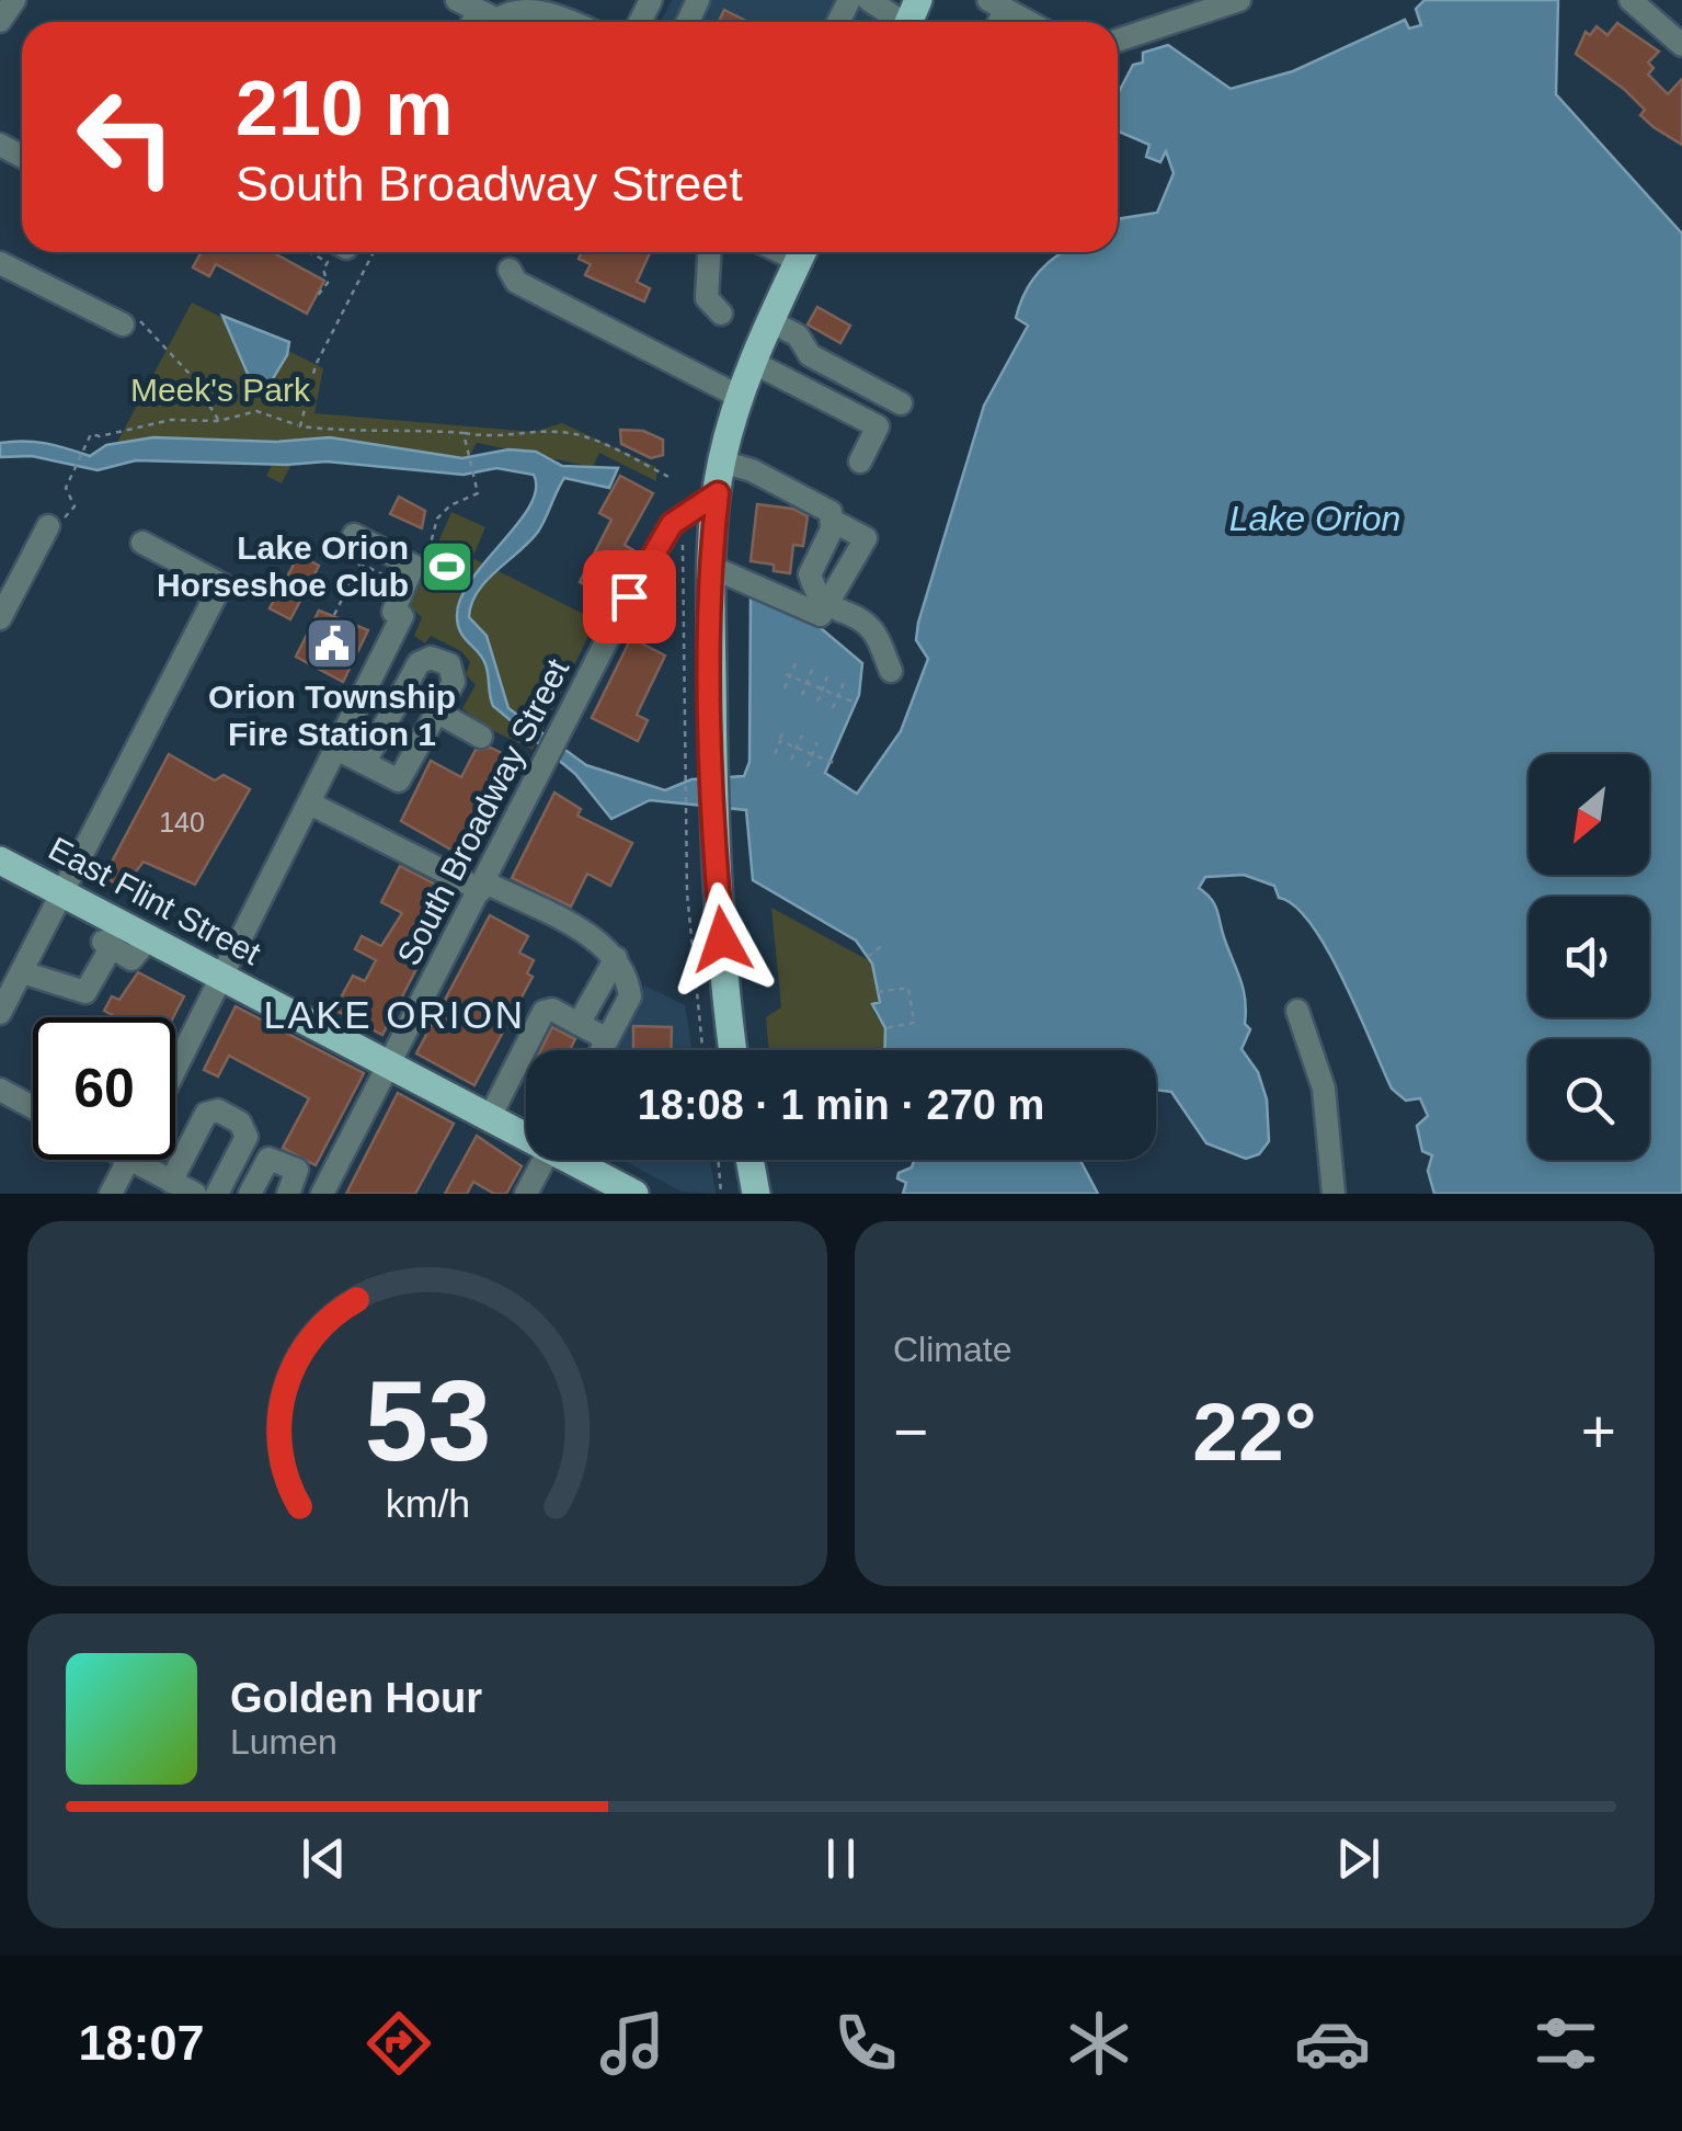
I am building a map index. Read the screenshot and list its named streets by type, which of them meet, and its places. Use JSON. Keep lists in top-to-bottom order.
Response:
{
  "streets": {
    "main road": ["East Flint Street"],
    "street": ["South Broadway Street"]
  },
  "crossings": [
    ["South Broadway Street", "East Flint Street"]
  ],
  "districts": ["LAKE ORION"],
  "water": ["Lake Orion"],
  "parks": ["Meek's Park"],
  "places": {
    "sports": ["Lake Orion Horseshoe Club"],
    "public building": ["Orion Township Fire Station 1"]
  },
  "house_numbers": ["140"],
  "north": "bottom left",
  "page": {
    "turn": ["210 m", "South Broadway Street"],
    "limit": "60",
    "trip": "18:08 · 1 min · 270 m",
    "tile": "Climate",
    "heat": ["−", "22°", "+"],
    "song": ["Golden Hour", "Lumen"],
    "tabs": "18:07",
    "gauge": ["53", "km/h"]
  }
}
